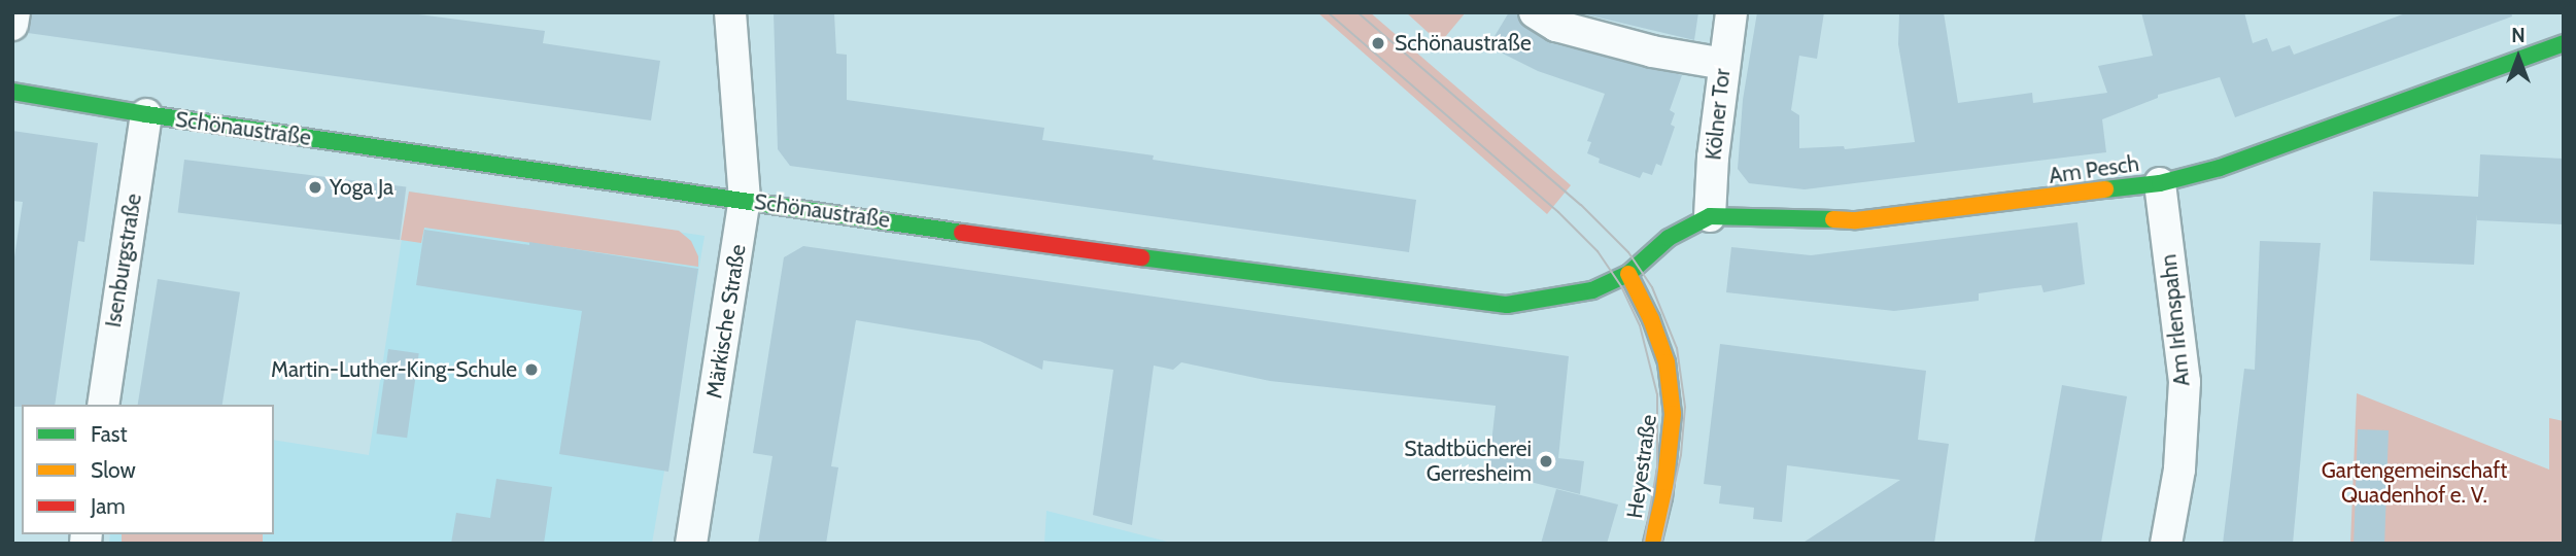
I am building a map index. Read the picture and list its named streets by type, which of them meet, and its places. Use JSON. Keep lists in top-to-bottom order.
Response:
{
  "streets": {
    "street": [
      "Kölner Tor",
      "Schönaustraße",
      "Am Pesch",
      "Isenburgstraße",
      "Am Irlenspahn",
      "Märkische Straße",
      "Heyestraße"
    ]
  },
  "crossings": [
    ["Kölner Tor", "Am Pesch"],
    ["Schönaustraße", "Am Pesch"],
    ["Schönaustraße", "Isenburgstraße"],
    ["Schönaustraße", "Märkische Straße"],
    ["Schönaustraße", "Heyestraße"],
    ["Am Pesch", "Am Irlenspahn"],
    ["Am Pesch", "Heyestraße"]
  ],
  "parks": ["Gartengemeinschaft Quadenhof e. V."],
  "places": [
    "Schönaustraße",
    "Yoga Ja",
    "Martin-Luther-King-Schule",
    "Stadtbücherei Gerresheim"
  ],
  "legend": ["Fast", "Slow", "Jam"],
  "north": "top"
}
